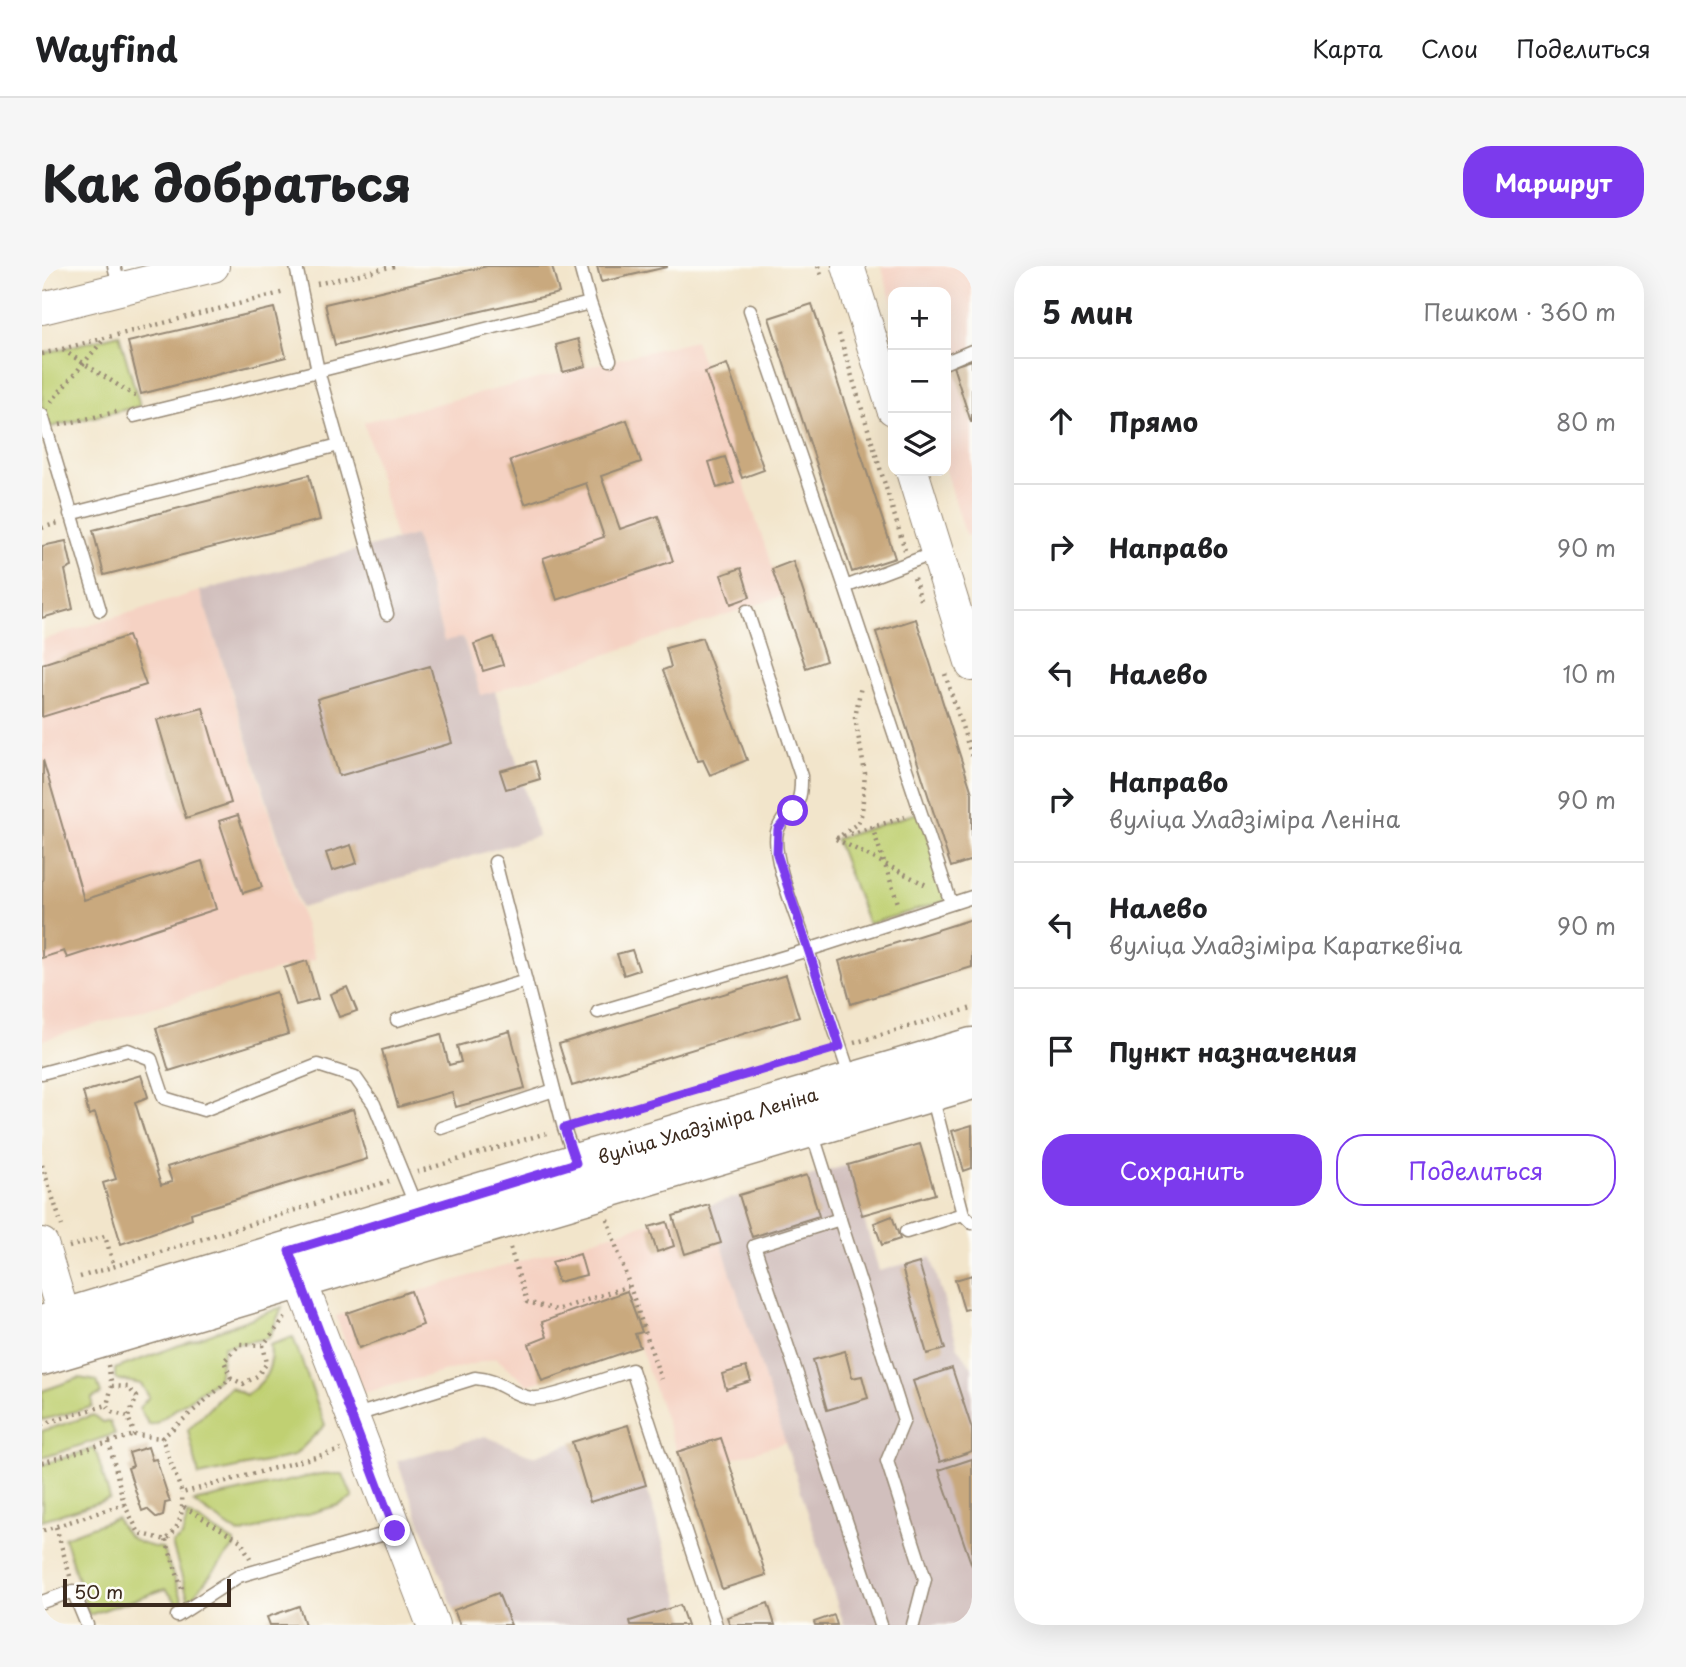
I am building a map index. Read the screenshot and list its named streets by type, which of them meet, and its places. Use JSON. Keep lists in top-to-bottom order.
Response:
{
  "streets": {
    "main road": ["вуліца Уладзіміра Леніна"]
  },
  "scale_bar": "50 m",
  "page": {
    "header": "Wayfind",
    "nav": ["Карта", "Слои", "Поделиться"],
    "title": "Как добраться",
    "buttons": [
      "Маршрут",
      ["Сохранить", "Поделиться"]
    ],
    "heading": ["5 мин", "Пешком · 360 m"],
    "map_buttons": ["+", "−"],
    "list": [
      ["Прямо", "80 m"],
      ["Направо", "90 m"],
      ["Налево", "10 m"],
      ["Направо", "вуліца Уладзіміра Леніна", "90 m"],
      ["Налево", "вуліца Уладзіміра Караткевіча", "90 m"],
      "Пункт назначения"
    ],
    "scale": "50 m"
  }
}
